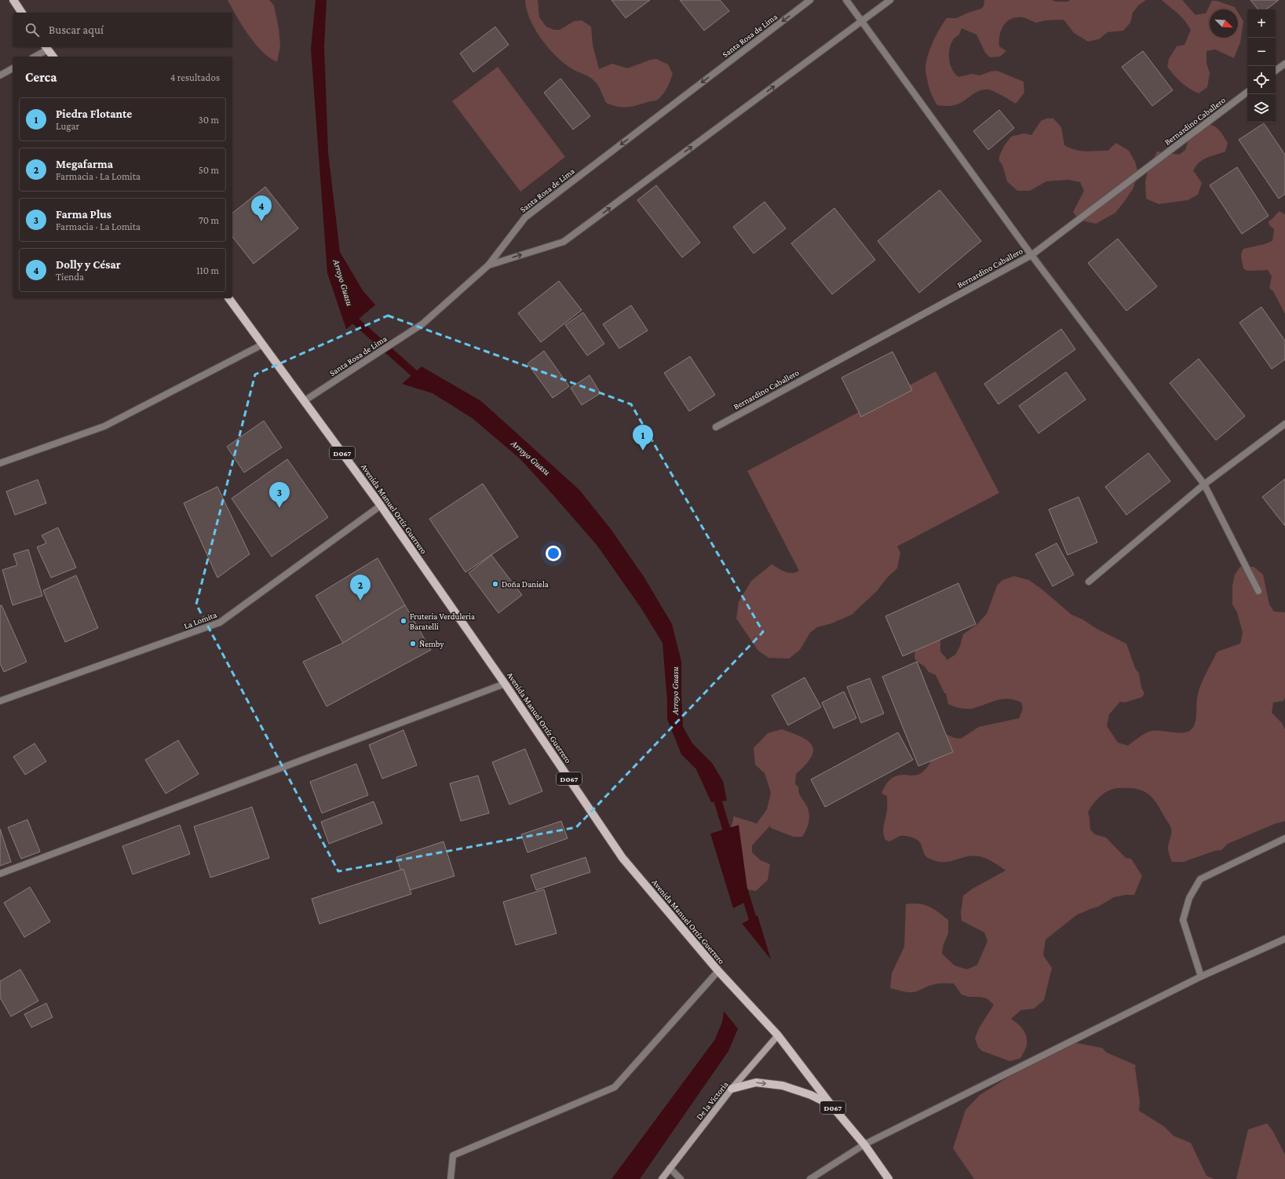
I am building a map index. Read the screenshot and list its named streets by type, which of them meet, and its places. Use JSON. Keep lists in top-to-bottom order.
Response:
{
  "streets": {
    "main road": ["D067", "Avenida Manuel Ortíz Guerrero", "De la Victoria"],
    "street": ["Santa Rosa de Lima", "Bernardino Caballero", "La Lomita"]
  },
  "crossings": [
    ["Santa Rosa de Lima", "Avenida Manuel Ortíz Guerrero"],
    ["Avenida Manuel Ortíz Guerrero", "La Lomita"],
    ["Avenida Manuel Ortíz Guerrero", "De la Victoria"]
  ],
  "water": ["Arroyo Guasu"],
  "places": ["Doña Daniela", "Fruteria Verduleria Baratelli", "Ñemby"],
  "north": "bottom right",
  "page": {
    "map_buttons": ["+", "−"],
    "search": "Buscar aquí",
    "heading": ["Cerca", "4 resultados"],
    "list": [
      {
        "mark": "1",
        "name": "Piedra Flotante",
        "note": "Lugar",
        "value": "30 m"
      },
      {
        "mark": "2",
        "name": "Megafarma",
        "note": "Farmacia · La Lomita",
        "value": "50 m"
      },
      {
        "mark": "3",
        "name": "Farma Plus",
        "note": "Farmacia · La Lomita",
        "value": "70 m"
      },
      {
        "mark": "4",
        "name": "Dolly y César",
        "note": "Tienda",
        "value": "110 m"
      }
    ],
    "pins": [
      "4",
      "1",
      "3",
      "2"
    ]
  }
}
